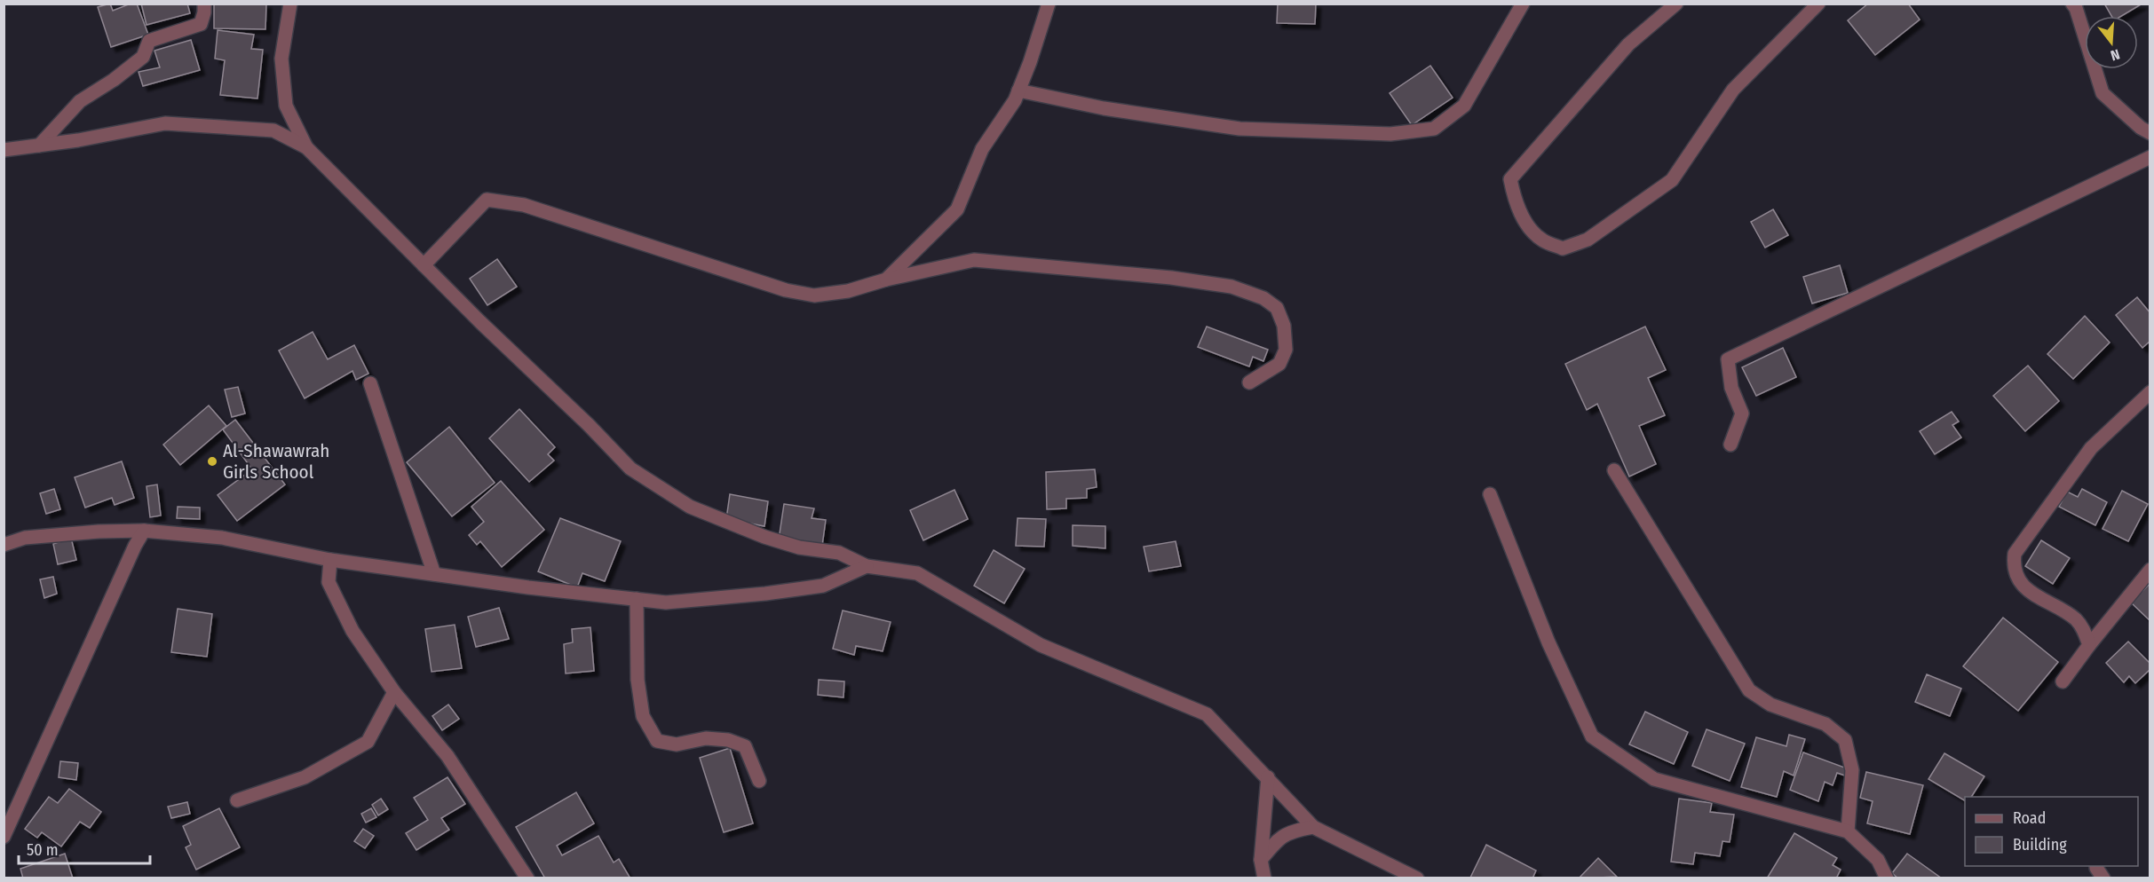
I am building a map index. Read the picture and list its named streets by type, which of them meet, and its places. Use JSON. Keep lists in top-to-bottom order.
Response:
{
  "places": ["Al-Shawawrah Girls School"],
  "legend": ["Road", "Building"],
  "scale_bar": "50 m",
  "north": "bottom"
}
